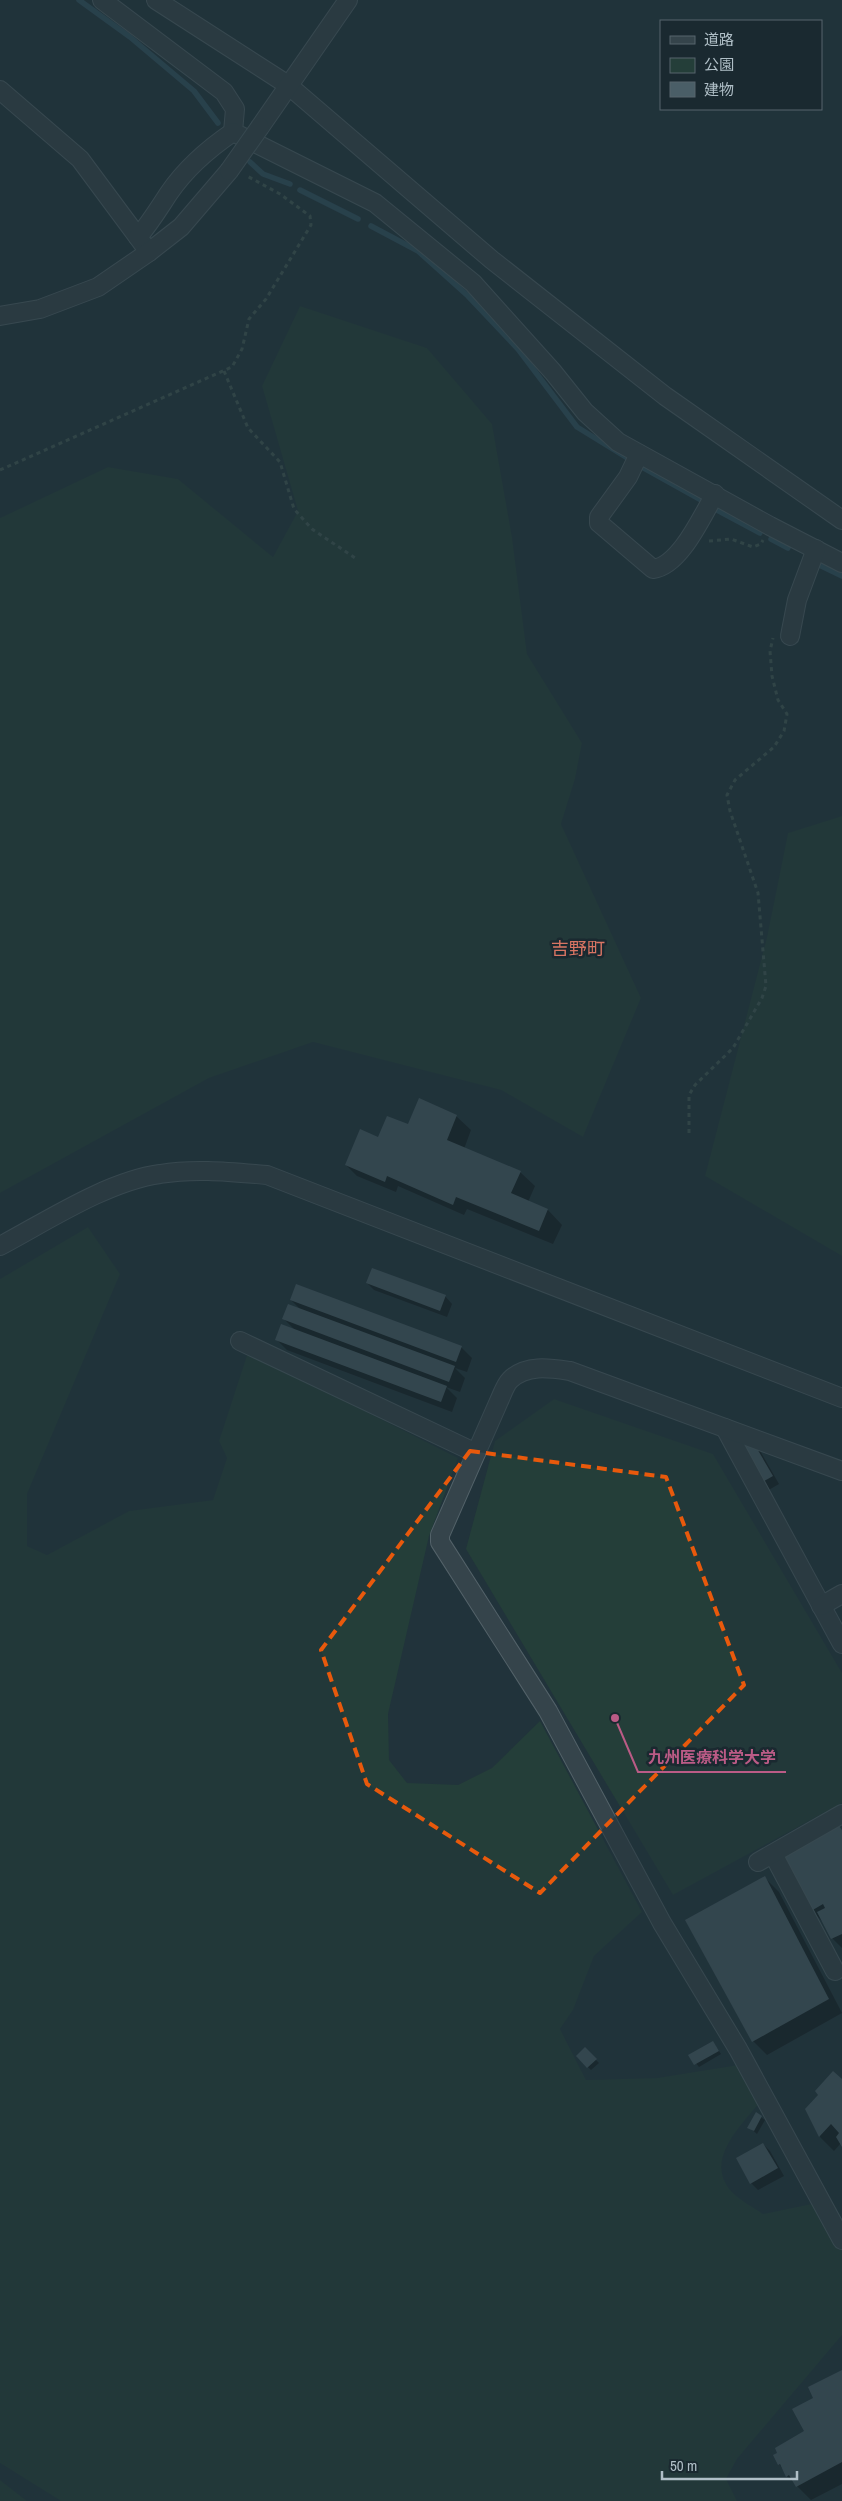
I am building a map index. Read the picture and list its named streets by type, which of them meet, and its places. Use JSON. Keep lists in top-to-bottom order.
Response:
{
  "districts": ["吉野町"],
  "places": ["九州医療科学大学"],
  "legend": ["道路", "公園", "建物"],
  "scale_bar": "50 m"
}
